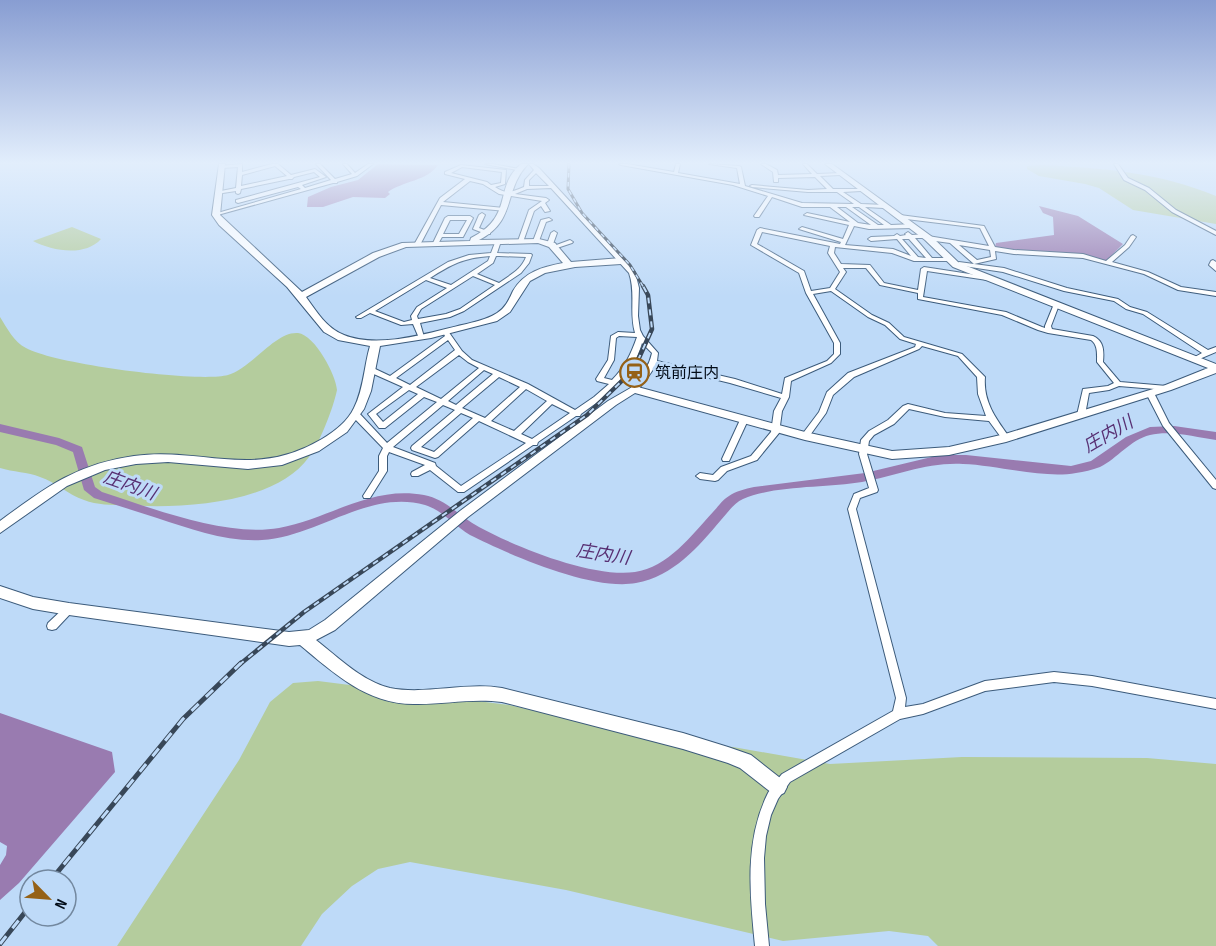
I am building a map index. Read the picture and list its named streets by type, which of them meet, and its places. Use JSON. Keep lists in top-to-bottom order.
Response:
{
  "water": ["庄内川"],
  "places": {
    "station": ["筑前庄内"]
  },
  "north": "bottom right"
}
